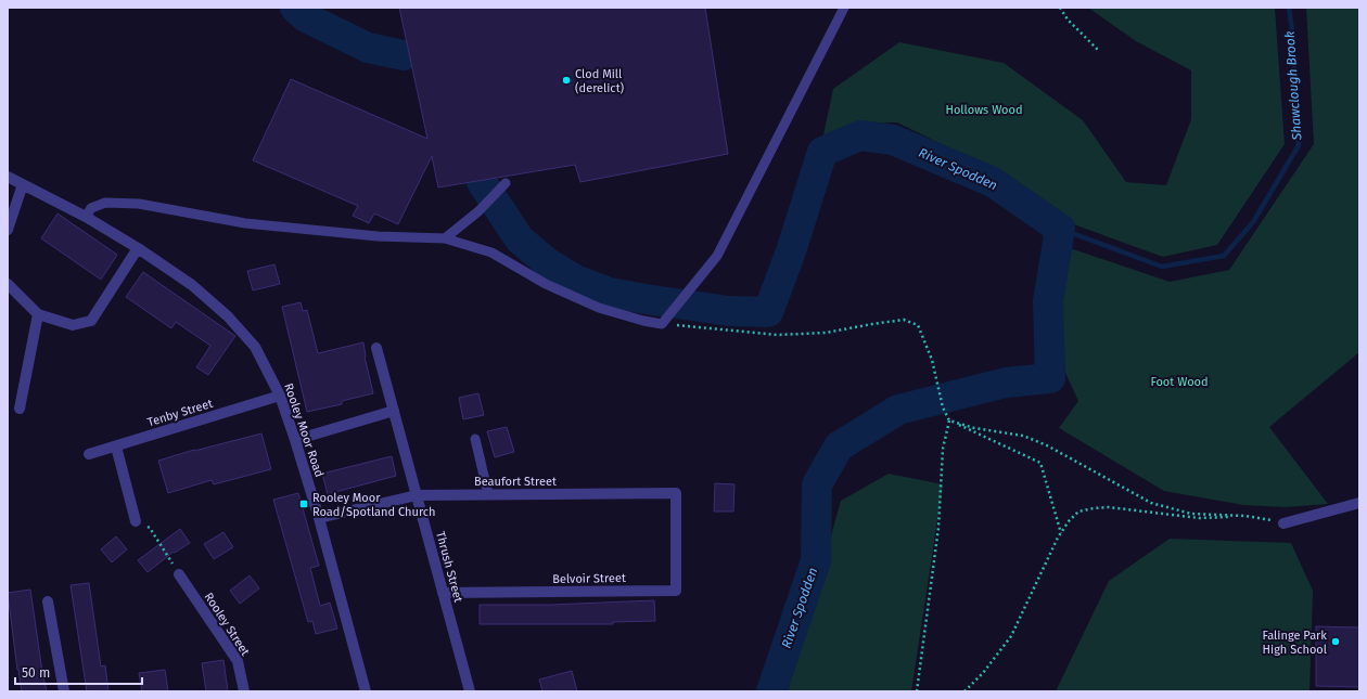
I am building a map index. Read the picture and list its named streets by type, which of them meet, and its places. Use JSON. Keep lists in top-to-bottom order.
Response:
{
  "streets": {
    "street": [
      "Tenby Street",
      "Rooley Moor Road",
      "Beaufort Street",
      "Thrush Street",
      "Belvoir Street",
      "Rooley Street"
    ]
  },
  "crossings": [
    ["Tenby Street", "Rooley Moor Road"],
    ["Rooley Moor Road", "Beaufort Street"],
    ["Beaufort Street", "Thrush Street"],
    ["Beaufort Street", "Belvoir Street"],
    ["Thrush Street", "Belvoir Street"]
  ],
  "water": ["Shawclough Brook", "River Spodden"],
  "parks": ["Hollows Wood", "Foot Wood"],
  "places": {
    "other": ["Clod Mill (derelict)", "Falinge Park High School"],
    "transit": ["Rooley Moor Road/Spotland Church"]
  },
  "scale_bar": "50 m"
}
